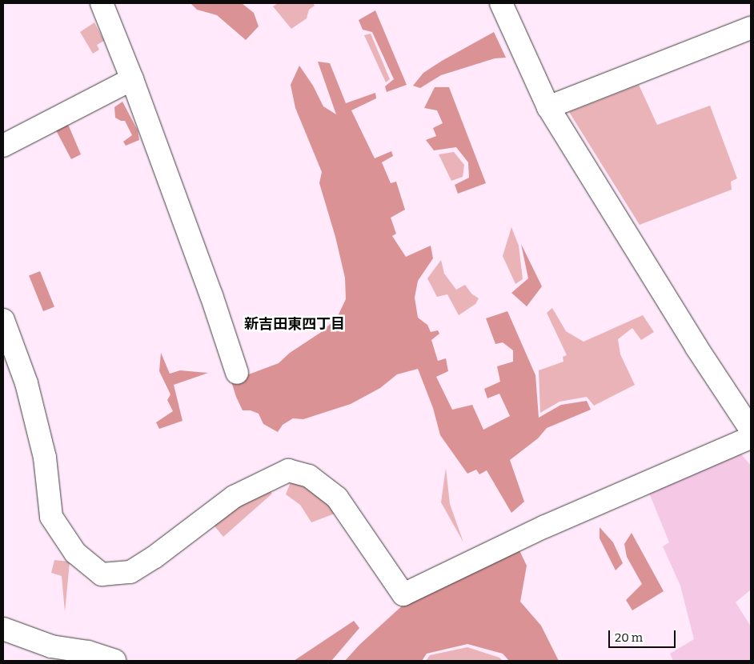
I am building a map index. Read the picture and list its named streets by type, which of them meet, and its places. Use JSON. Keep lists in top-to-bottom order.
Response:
{
  "districts": ["新吉田東四丁目"],
  "scale_bar": "20 m"
}
